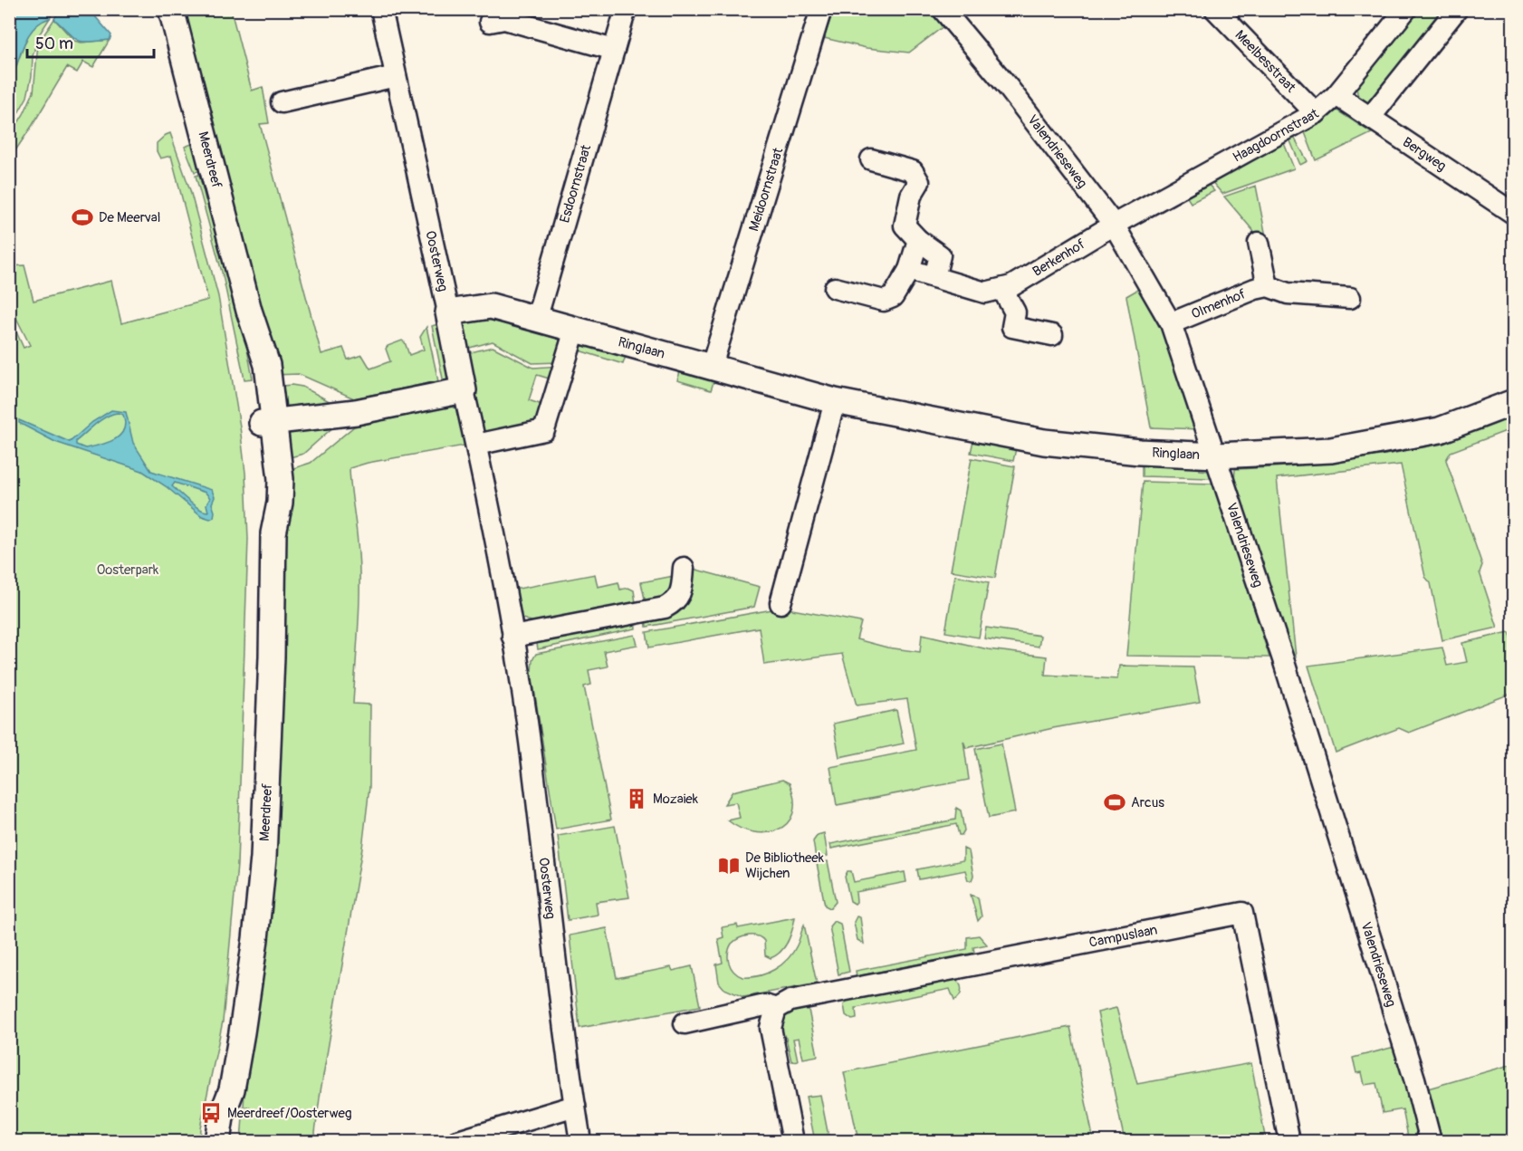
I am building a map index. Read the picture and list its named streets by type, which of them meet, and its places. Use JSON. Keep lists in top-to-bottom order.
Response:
{
  "streets": {
    "street": [
      "Meelbesstraat",
      "Haagdoornstraat",
      "Valendrieseweg",
      "Bergweg",
      "Meerdreef",
      "Esdoornstraat",
      "Meidoornstraat",
      "Berkenhof",
      "Oosterweg",
      "Olmenhof",
      "Ringlaan",
      "Campuslaan"
    ]
  },
  "crossings": [
    ["Meelbesstraat", "Haagdoornstraat"],
    ["Haagdoornstraat", "Valendrieseweg"],
    ["Haagdoornstraat", "Bergweg"],
    ["Haagdoornstraat", "Berkenhof"],
    ["Valendrieseweg", "Berkenhof"],
    ["Valendrieseweg", "Olmenhof"],
    ["Valendrieseweg", "Ringlaan"],
    ["Esdoornstraat", "Ringlaan"],
    ["Meidoornstraat", "Ringlaan"],
    ["Oosterweg", "Ringlaan"]
  ],
  "parks": ["Oosterpark"],
  "places": {
    "sports": ["De Meerval", "Arcus"],
    "building": ["Mozaiek"],
    "library": ["De Bibliotheek Wijchen"],
    "bus stop": ["Meerdreef/Oosterweg"]
  },
  "scale_bar": "50 m"
}
